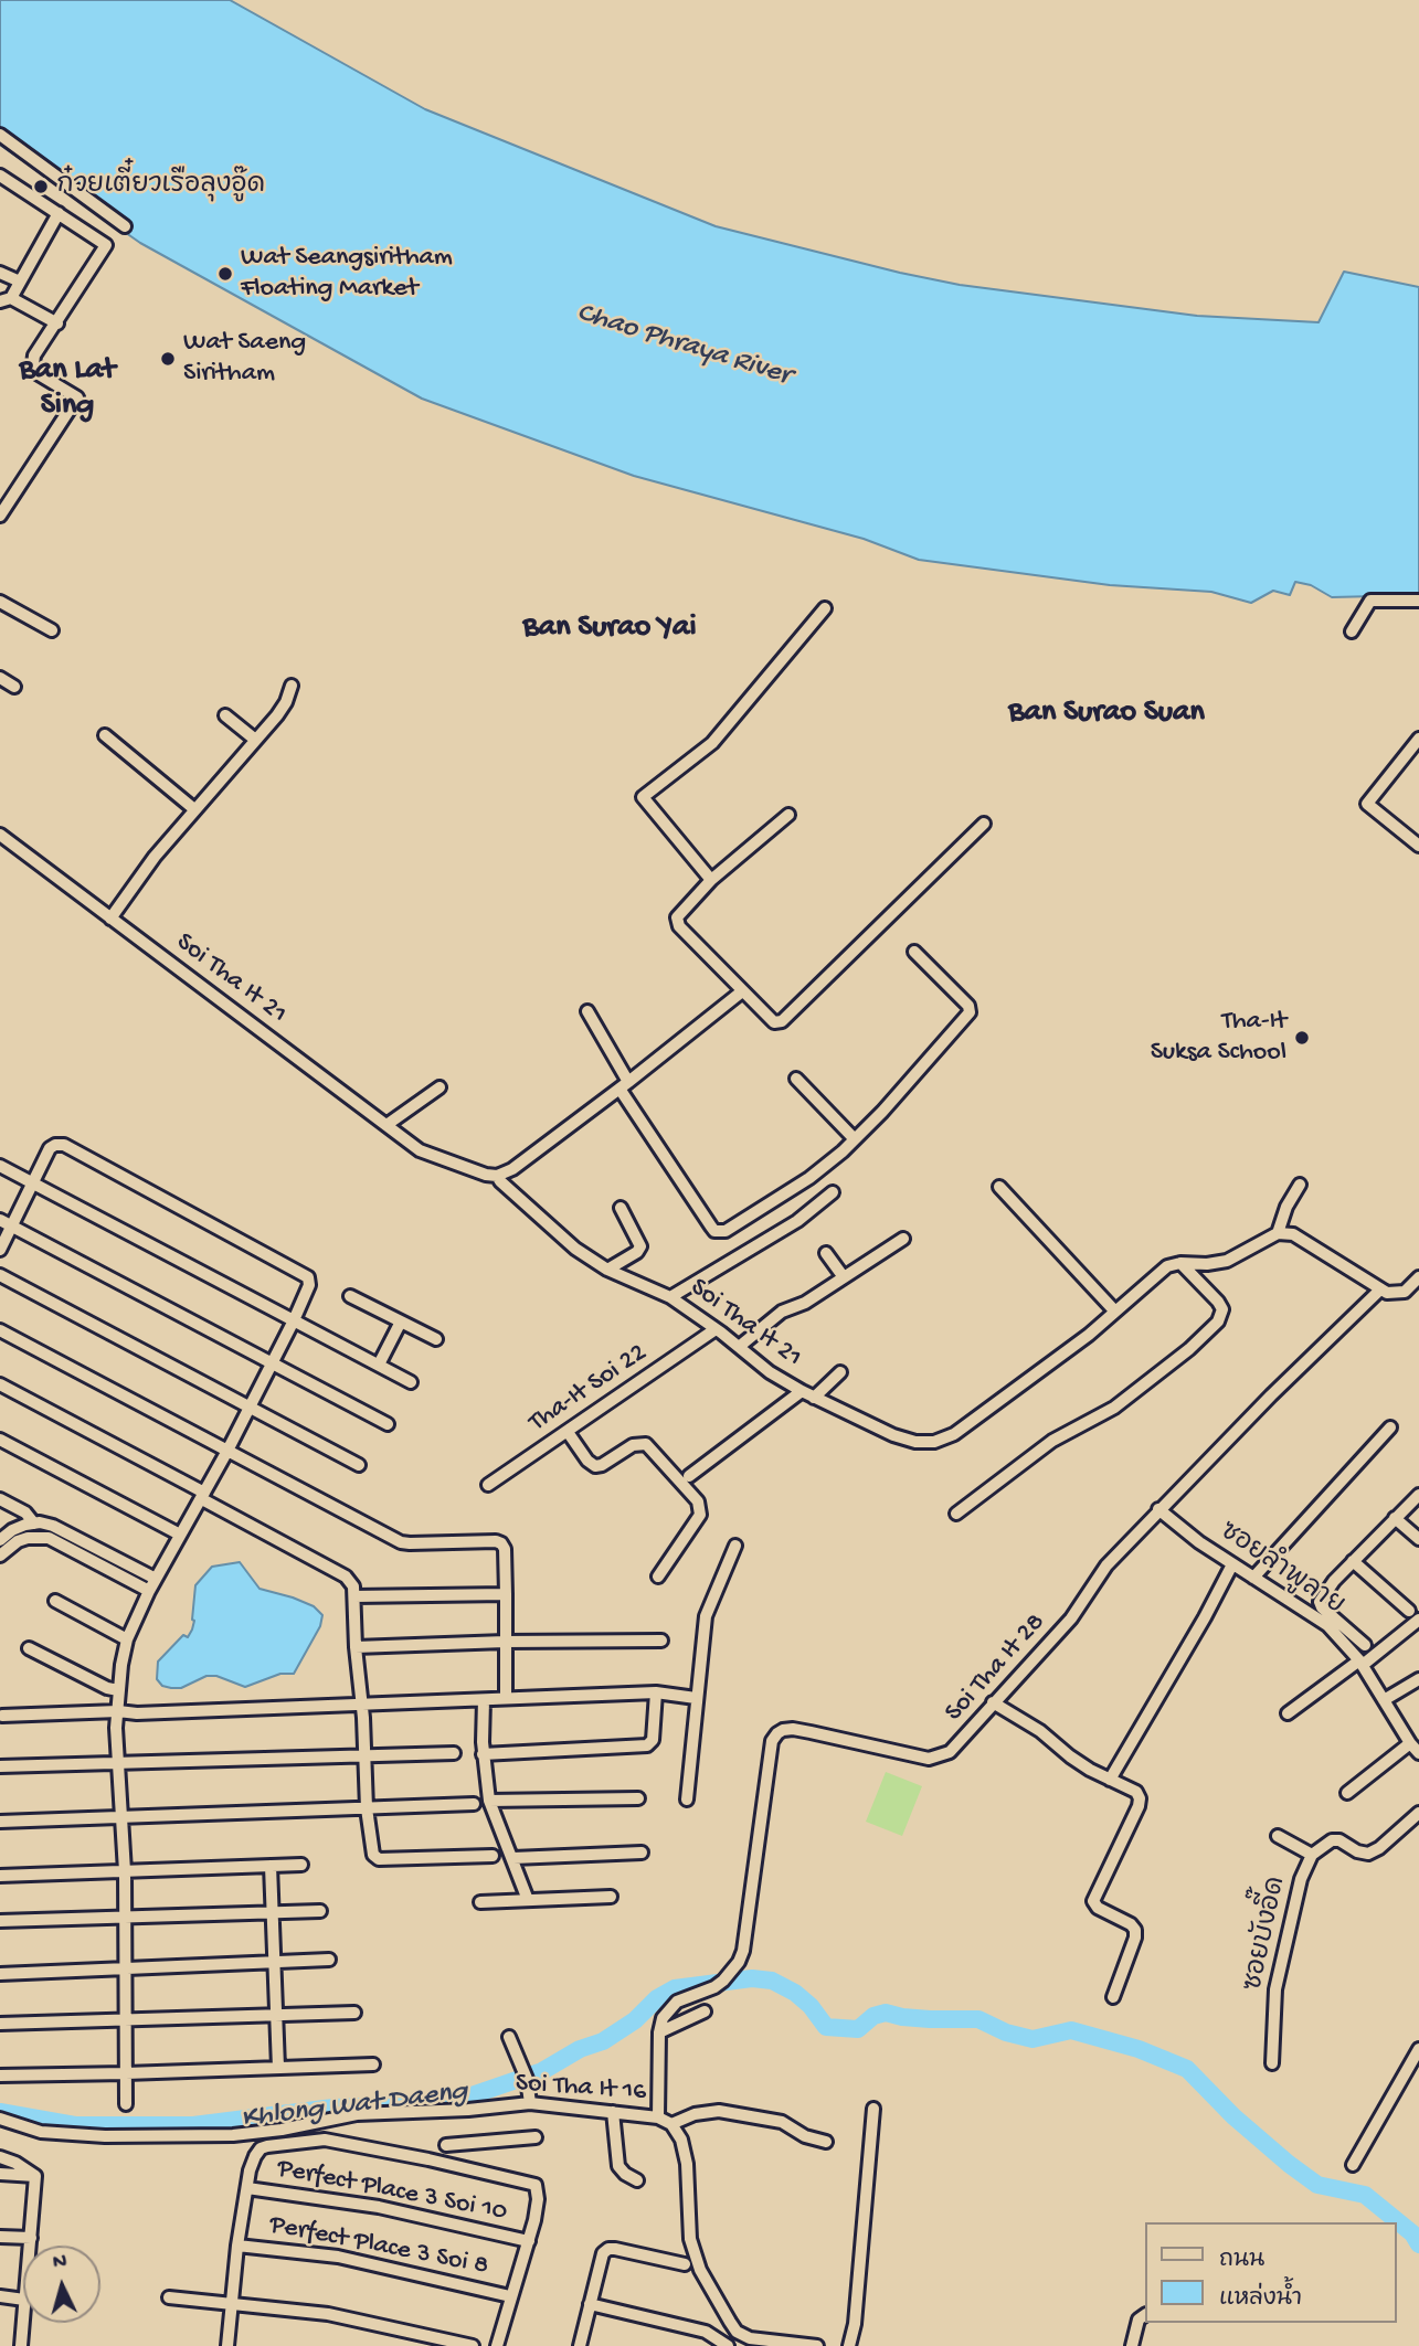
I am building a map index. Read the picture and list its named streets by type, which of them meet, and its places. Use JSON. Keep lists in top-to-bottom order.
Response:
{
  "streets": {
    "street": [
      "Soi Tha It 21",
      "Tha-It Soi 22",
      "ซอยลำพูลาย",
      "Soi Tha It 28",
      "ซอยบังอี๊ด",
      "Soi Tha It 16",
      "Perfect Place 3 Soi 10",
      "Perfect Place 3 Soi 8"
    ]
  },
  "crossings": [
    ["Soi Tha It 21", "Tha-It Soi 22"],
    ["ซอยลำพูลาย", "Soi Tha It 28"]
  ],
  "districts": ["Ban Lat Sing", "Ban Surao Yai", "Ban Surao Suan"],
  "water": ["Chao Phraya River", "Khlong Wat Daeng"],
  "places": [
    "ก๋วยเตี๋ยวเรือลุงอู๊ด",
    "Wat Seangsiritham Floating Market",
    "Wat Saeng Siritham",
    "Tha-It Suksa School"
  ],
  "legend": ["ถนน", "แหล่งน้ำ"],
  "north": "top"
}
